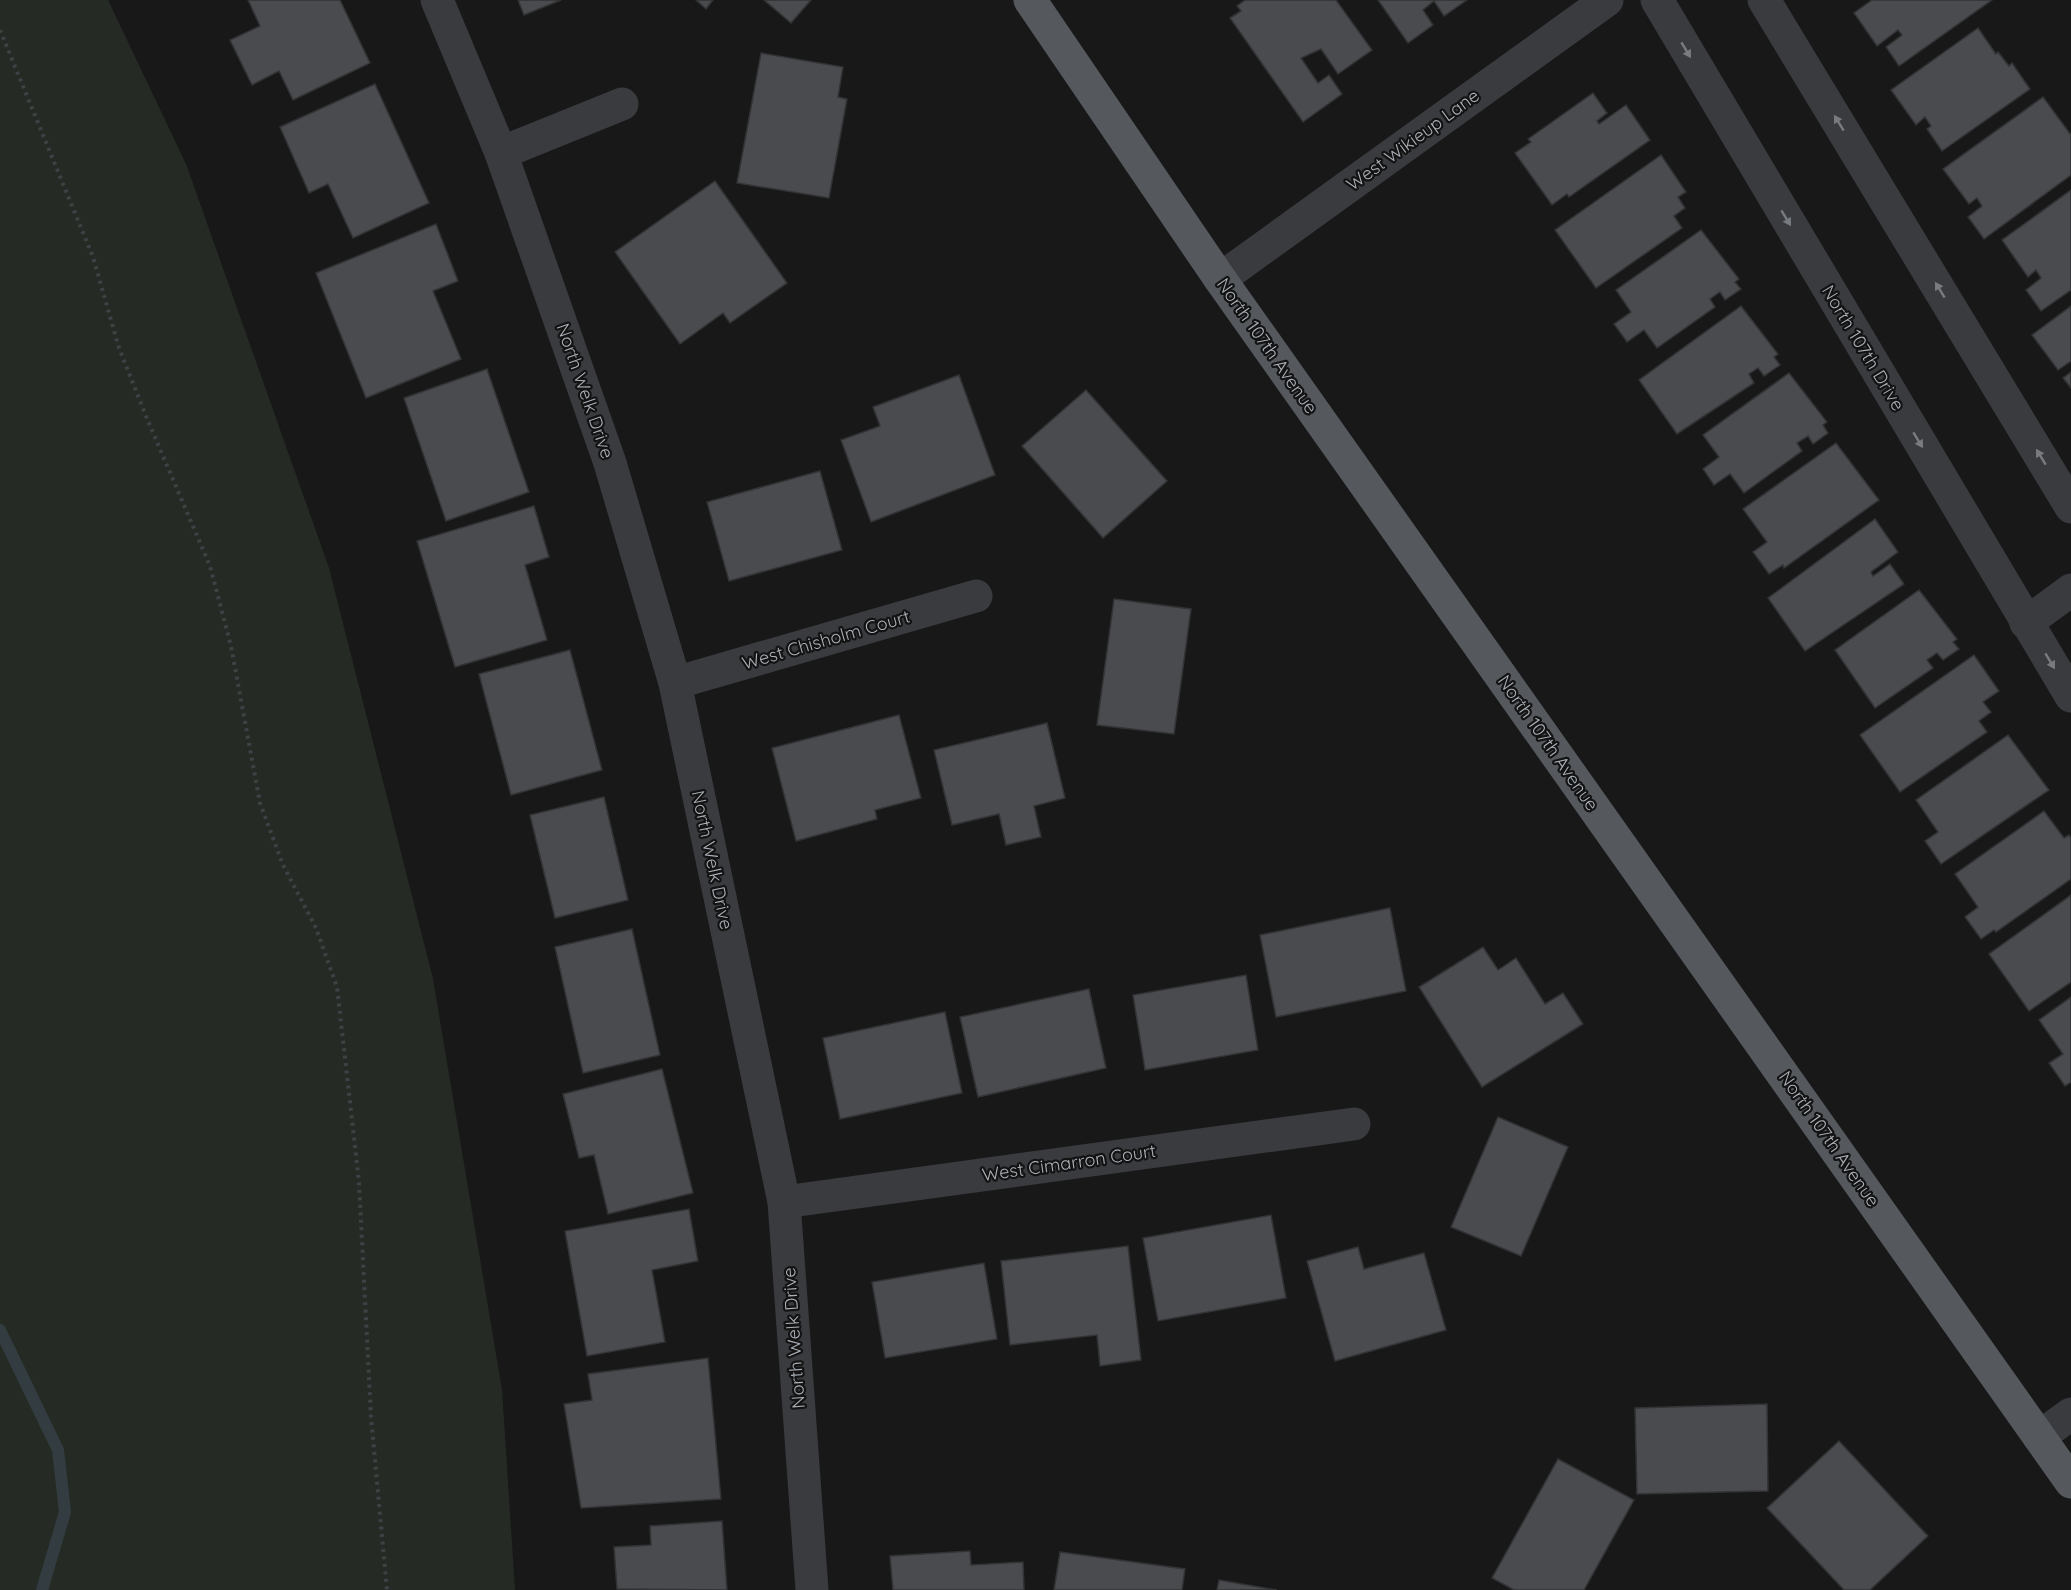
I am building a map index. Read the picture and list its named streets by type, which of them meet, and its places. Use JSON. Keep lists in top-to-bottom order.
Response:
{
  "streets": {
    "main road": ["North 107th Avenue"],
    "street": [
      "West Wikieup Lane",
      "North 107th Drive",
      "North Welk Drive",
      "West Chisholm Court",
      "West Cimarron Court"
    ]
  },
  "crossings": [
    ["West Wikieup Lane", "North 107th Avenue"],
    ["North Welk Drive", "West Chisholm Court"],
    ["North Welk Drive", "West Cimarron Court"]
  ]
}
